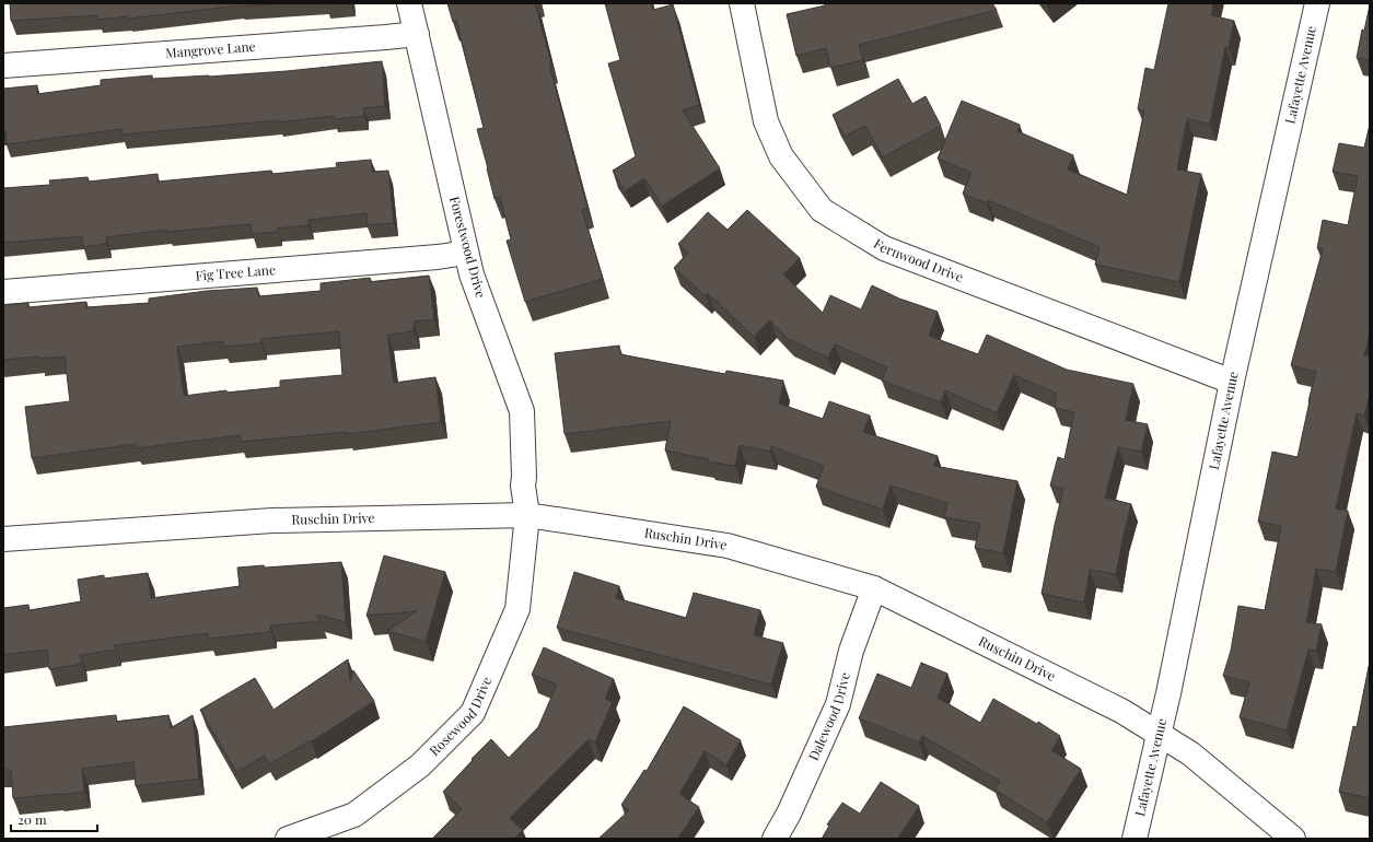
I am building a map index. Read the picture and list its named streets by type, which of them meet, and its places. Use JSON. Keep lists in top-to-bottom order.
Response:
{
  "streets": {
    "street": [
      "Mangrove Lane",
      "Lafayette Avenue",
      "Forestwood Drive",
      "Fernwood Drive",
      "Fig Tree Lane",
      "Ruschin Drive",
      "Rosewood Drive",
      "Dalewood Drive"
    ]
  },
  "crossings": [
    ["Mangrove Lane", "Forestwood Drive"],
    ["Lafayette Avenue", "Fernwood Drive"],
    ["Lafayette Avenue", "Ruschin Drive"],
    ["Forestwood Drive", "Fig Tree Lane"],
    ["Forestwood Drive", "Ruschin Drive"],
    ["Forestwood Drive", "Rosewood Drive"],
    ["Ruschin Drive", "Rosewood Drive"],
    ["Ruschin Drive", "Dalewood Drive"]
  ],
  "scale_bar": "20 m"
}
